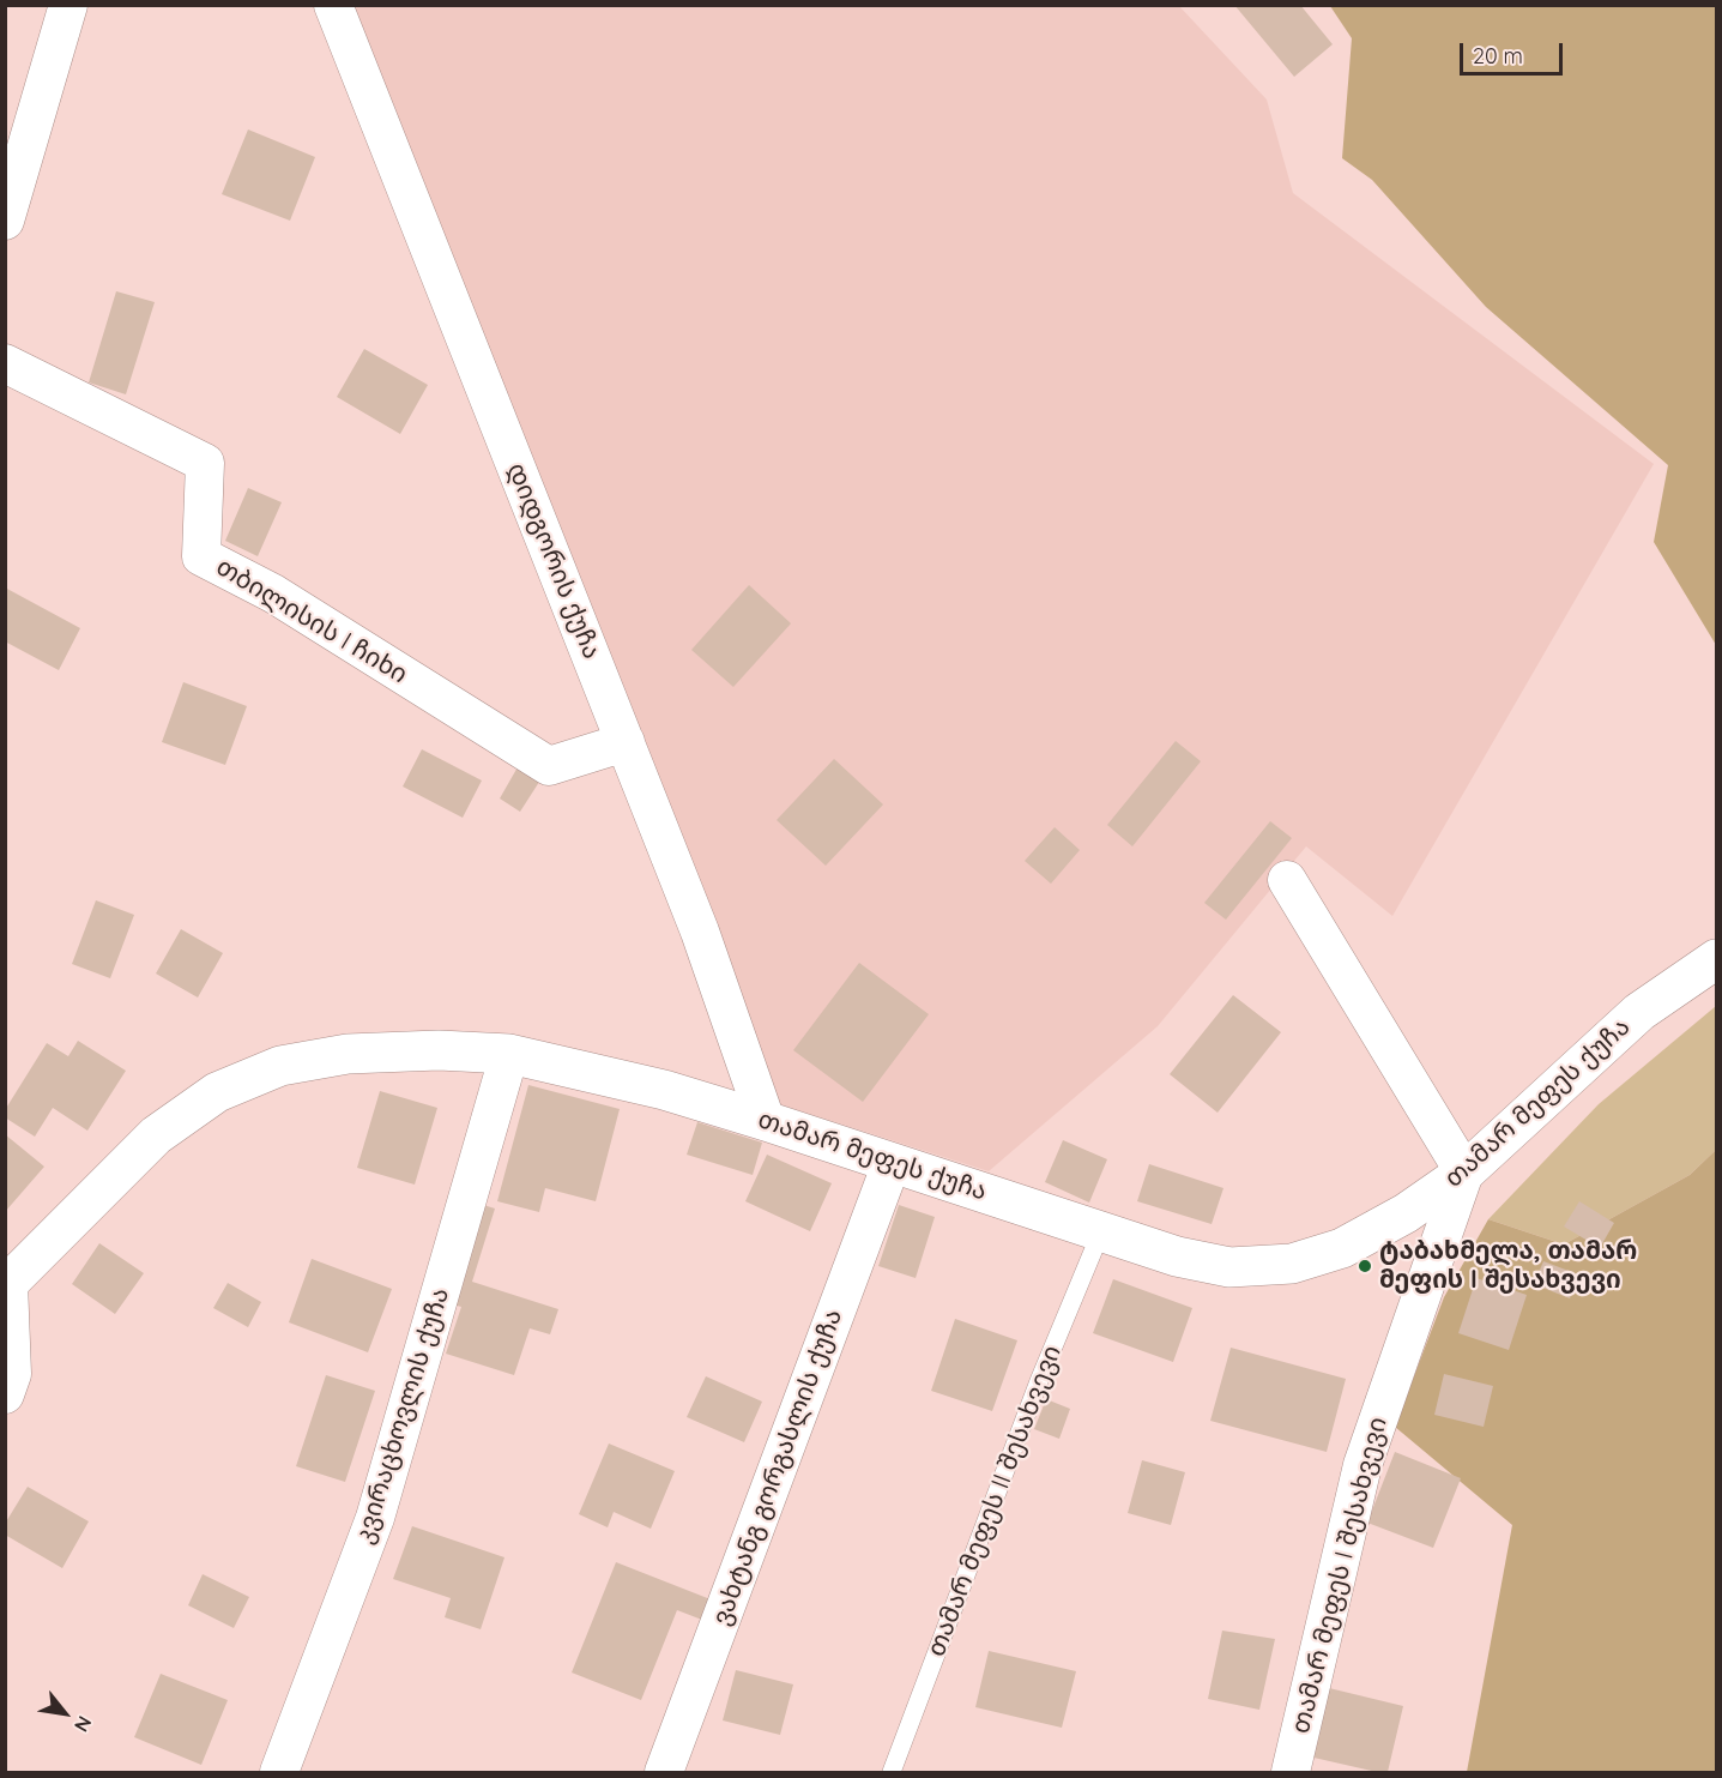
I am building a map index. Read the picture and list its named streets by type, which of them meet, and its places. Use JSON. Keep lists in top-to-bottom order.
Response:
{
  "streets": {
    "street": [
      "დიდგორის ქუჩა",
      "თბილისის I ჩიხი",
      "თამარ მეფეს ქუჩა",
      "კვირაცხოვლის ქუჩა",
      "ვახტანგ გორგასლის ქუჩა",
      "თამარ მეფეს I შესახვევი"
    ],
    "lane": ["თამარ მეფეს II შესახვევი"]
  },
  "crossings": [
    ["დიდგორის ქუჩა", "თბილისის I ჩიხი"],
    ["დიდგორის ქუჩა", "თამარ მეფეს ქუჩა"],
    ["თამარ მეფეს ქუჩა", "კვირაცხოვლის ქუჩა"],
    ["თამარ მეფეს ქუჩა", "ვახტანგ გორგასლის ქუჩა"],
    ["თამარ მეფეს ქუჩა", "თამარ მეფეს II შესახვევი"],
    ["თამარ მეფეს ქუჩა", "თამარ მეფეს I შესახვევი"]
  ],
  "places": ["ტაბახმელა, თამარ მეფის I შესახვევი"],
  "scale_bar": "20 m",
  "north": "bottom right"
}
